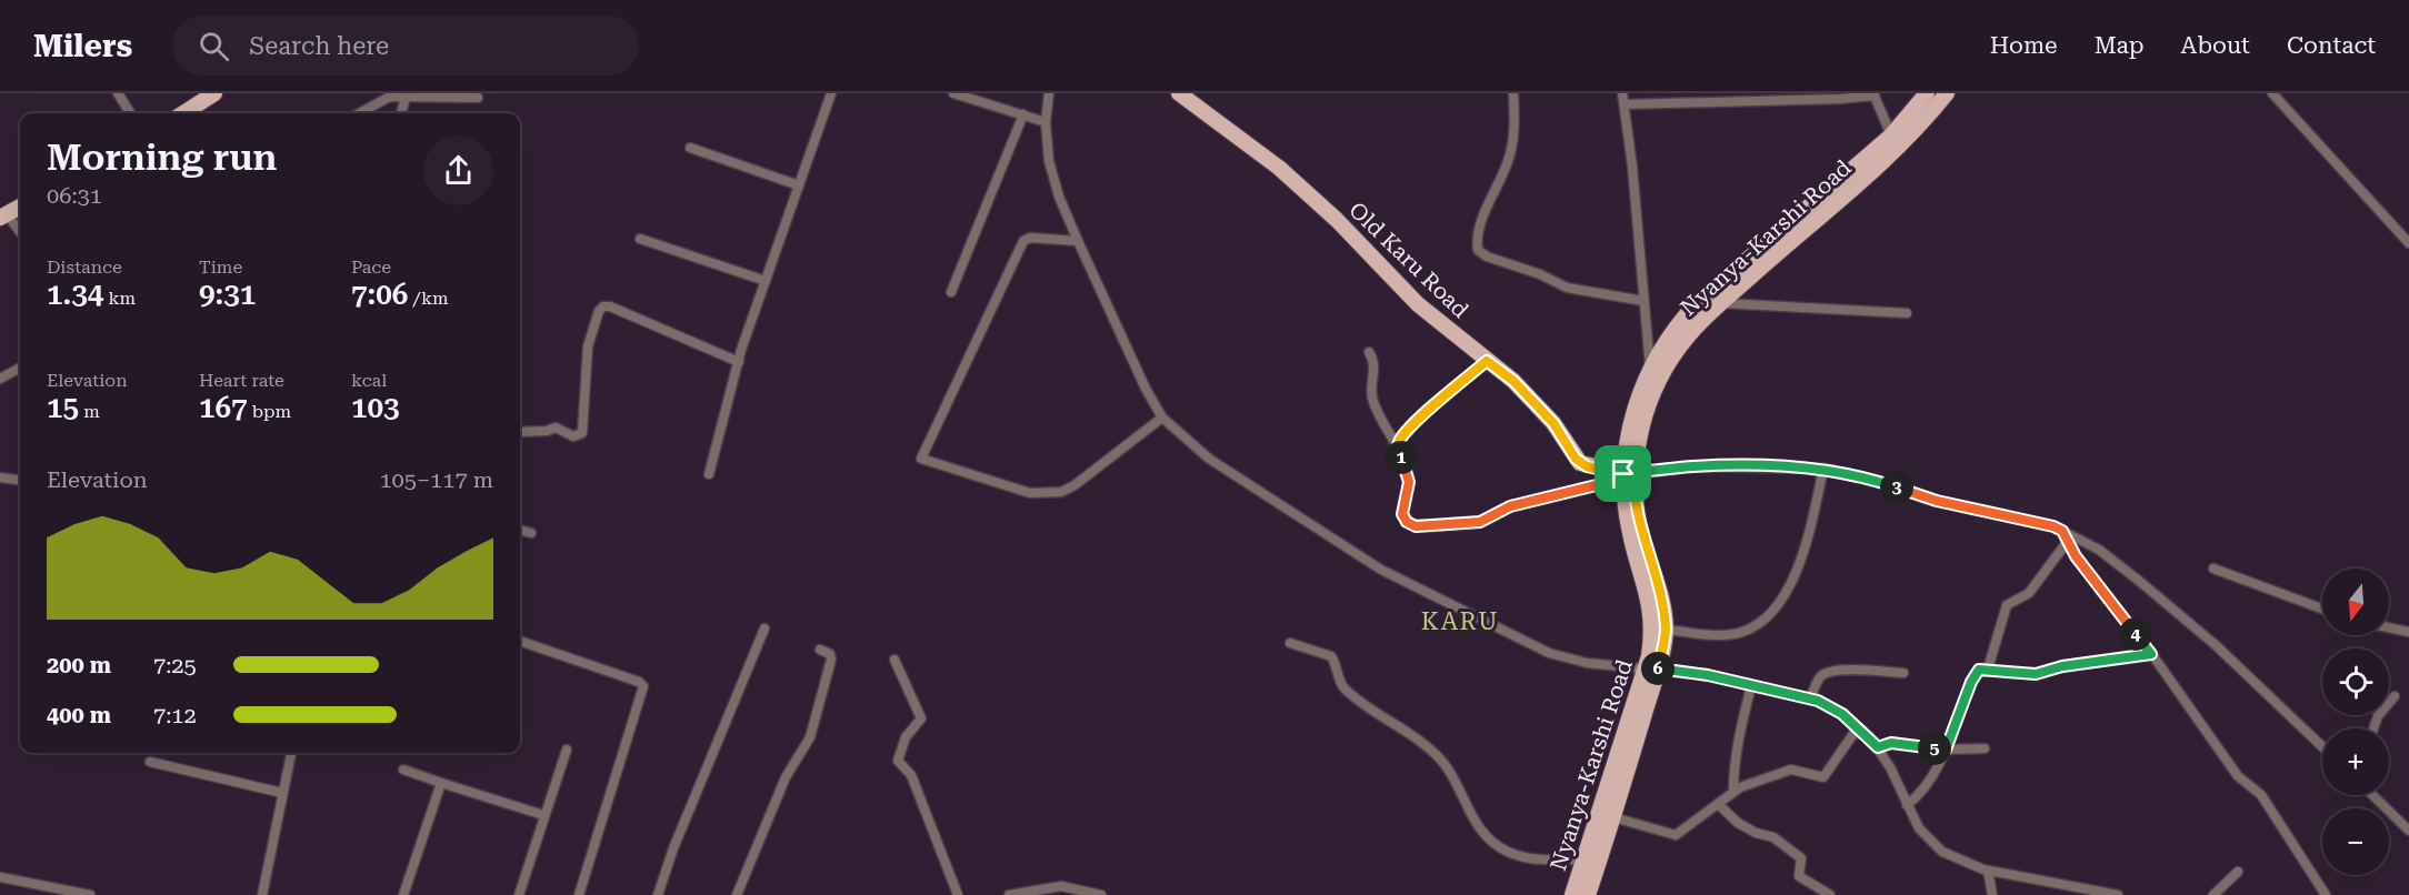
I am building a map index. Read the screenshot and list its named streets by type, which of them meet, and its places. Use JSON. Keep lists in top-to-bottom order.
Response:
{
  "streets": {
    "main road": ["Nyanya-Karshi Road", "Old Karu Road"]
  },
  "crossings": [
    ["Nyanya-Karshi Road", "Old Karu Road"]
  ],
  "districts": ["KARU"],
  "north": "bottom",
  "page": {
    "header": "Milers",
    "search": "Search here",
    "nav": [
      "Home",
      "Map",
      "About",
      "Contact"
    ],
    "heading": ["Morning run", "06:31"],
    "stats": [
      ["Distance", "1.34 km"],
      ["Time", "9:31"],
      ["Pace", "7:06 /km"],
      ["Elevation", "15 m"],
      ["Heart rate", "167 bpm"],
      ["kcal", "103"]
    ],
    "pins": [
      "1",
      "3",
      "4",
      "6",
      "5"
    ],
    "chart": ["Elevation", "105–117 m"],
    "map_buttons": ["+", "−"],
    "list": [
      {
        "name": "200 m",
        "note": "7:25"
      },
      {
        "name": "400 m",
        "note": "7:12"
      }
    ]
  }
}
